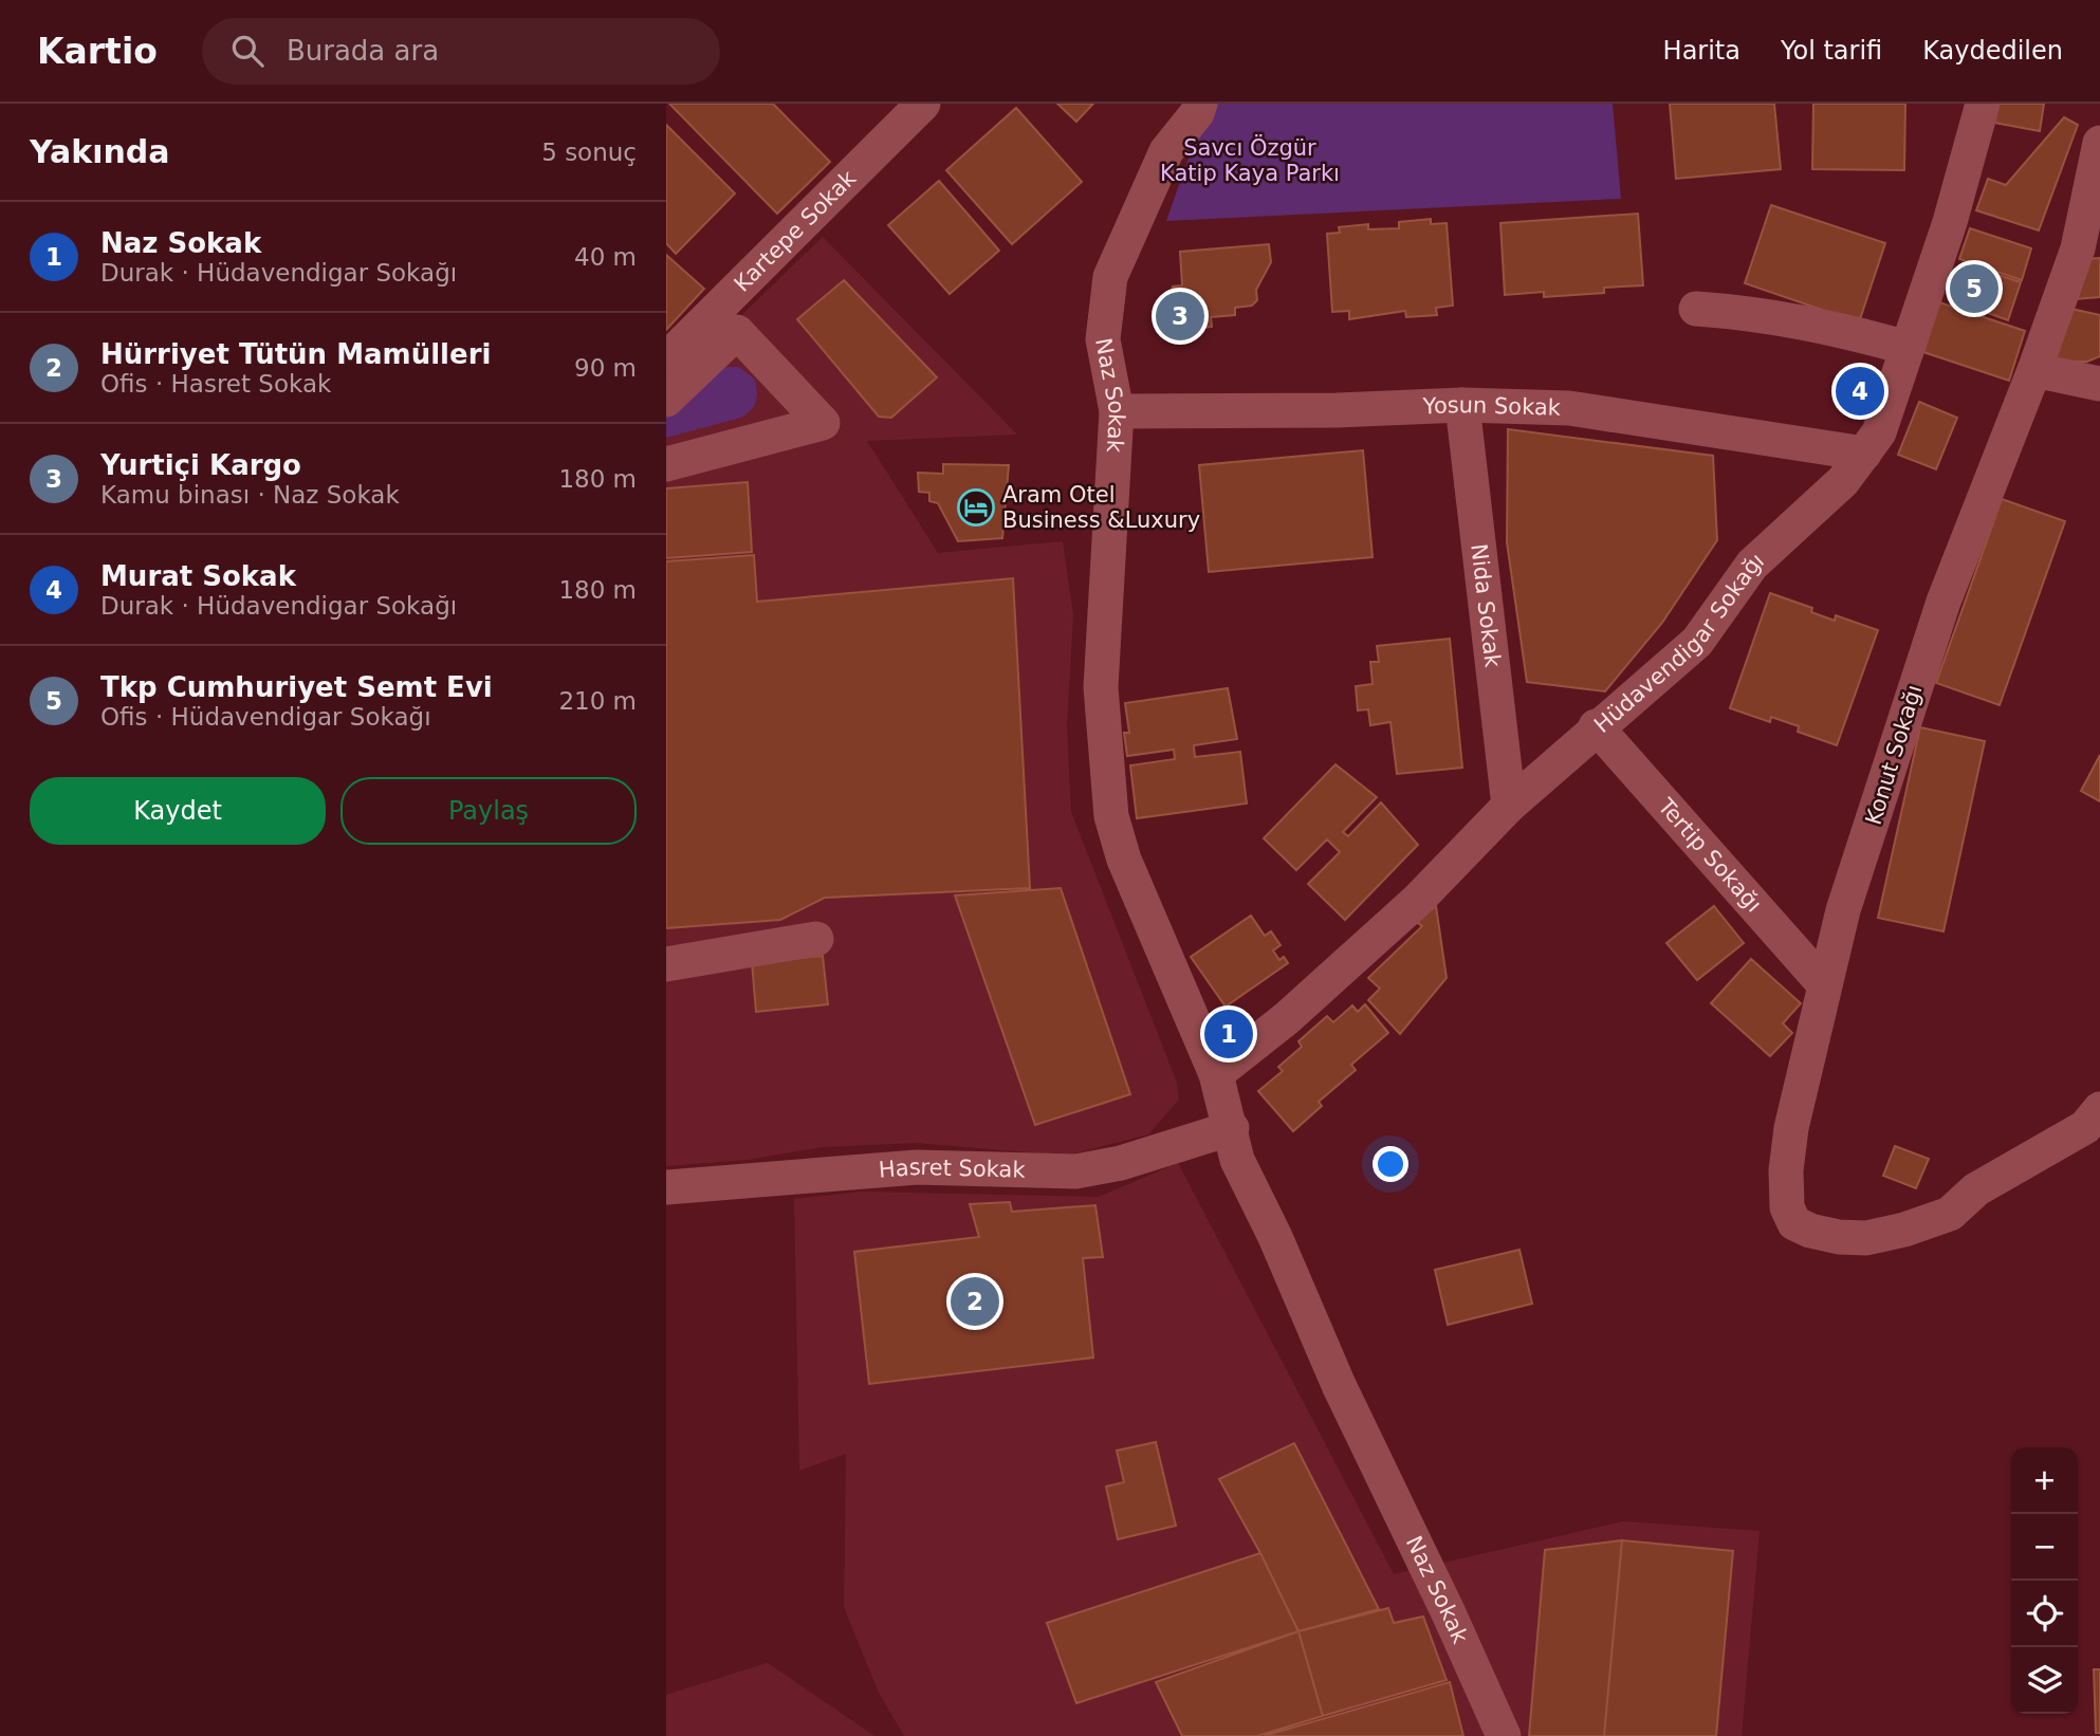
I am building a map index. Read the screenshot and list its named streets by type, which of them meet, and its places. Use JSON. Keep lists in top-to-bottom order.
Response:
{
  "streets": {
    "street": [
      "Kartepe Sokak",
      "Naz Sokak",
      "Yosun Sokak",
      "Nida Sokak",
      "Hüdavendigar Sokağı",
      "Konut Sokağı",
      "Tertip Sokağı",
      "Hasret Sokak"
    ]
  },
  "crossings": [
    ["Naz Sokak", "Yosun Sokak"],
    ["Naz Sokak", "Hüdavendigar Sokağı"],
    ["Naz Sokak", "Hasret Sokak"],
    ["Yosun Sokak", "Nida Sokak"],
    ["Yosun Sokak", "Hüdavendigar Sokağı"],
    ["Nida Sokak", "Hüdavendigar Sokağı"],
    ["Hüdavendigar Sokağı", "Tertip Sokağı"],
    ["Konut Sokağı", "Tertip Sokağı"]
  ],
  "parks": ["Savcı Özgür Katip Kaya Parkı"],
  "places": {
    "hotel": ["Aram Otel Business &Luxury"]
  },
  "page": {
    "header": "Kartio",
    "search": "Burada ara",
    "nav": ["Harita", "Yol tarifi", "Kaydedilen"],
    "heading": ["Yakında", "5 sonuç"],
    "list": [
      {
        "mark": "1",
        "name": "Naz Sokak",
        "note": "Durak · Hüdavendigar Sokağı",
        "value": "40 m"
      },
      {
        "mark": "2",
        "name": "Hürriyet Tütün Mamülleri",
        "note": "Ofis · Hasret Sokak",
        "value": "90 m"
      },
      {
        "mark": "3",
        "name": "Yurtiçi Kargo",
        "note": "Kamu binası · Naz Sokak",
        "value": "180 m"
      },
      {
        "mark": "4",
        "name": "Murat Sokak",
        "note": "Durak · Hüdavendigar Sokağı",
        "value": "180 m"
      },
      {
        "mark": "5",
        "name": "Tkp Cumhuriyet Semt Evi",
        "note": "Ofis · Hüdavendigar Sokağı",
        "value": "210 m"
      }
    ],
    "pins": [
      "5",
      "3",
      "4",
      "1",
      "2"
    ],
    "buttons": ["Kaydet", "Paylaş"],
    "map_buttons": ["+", "−"]
  }
}
